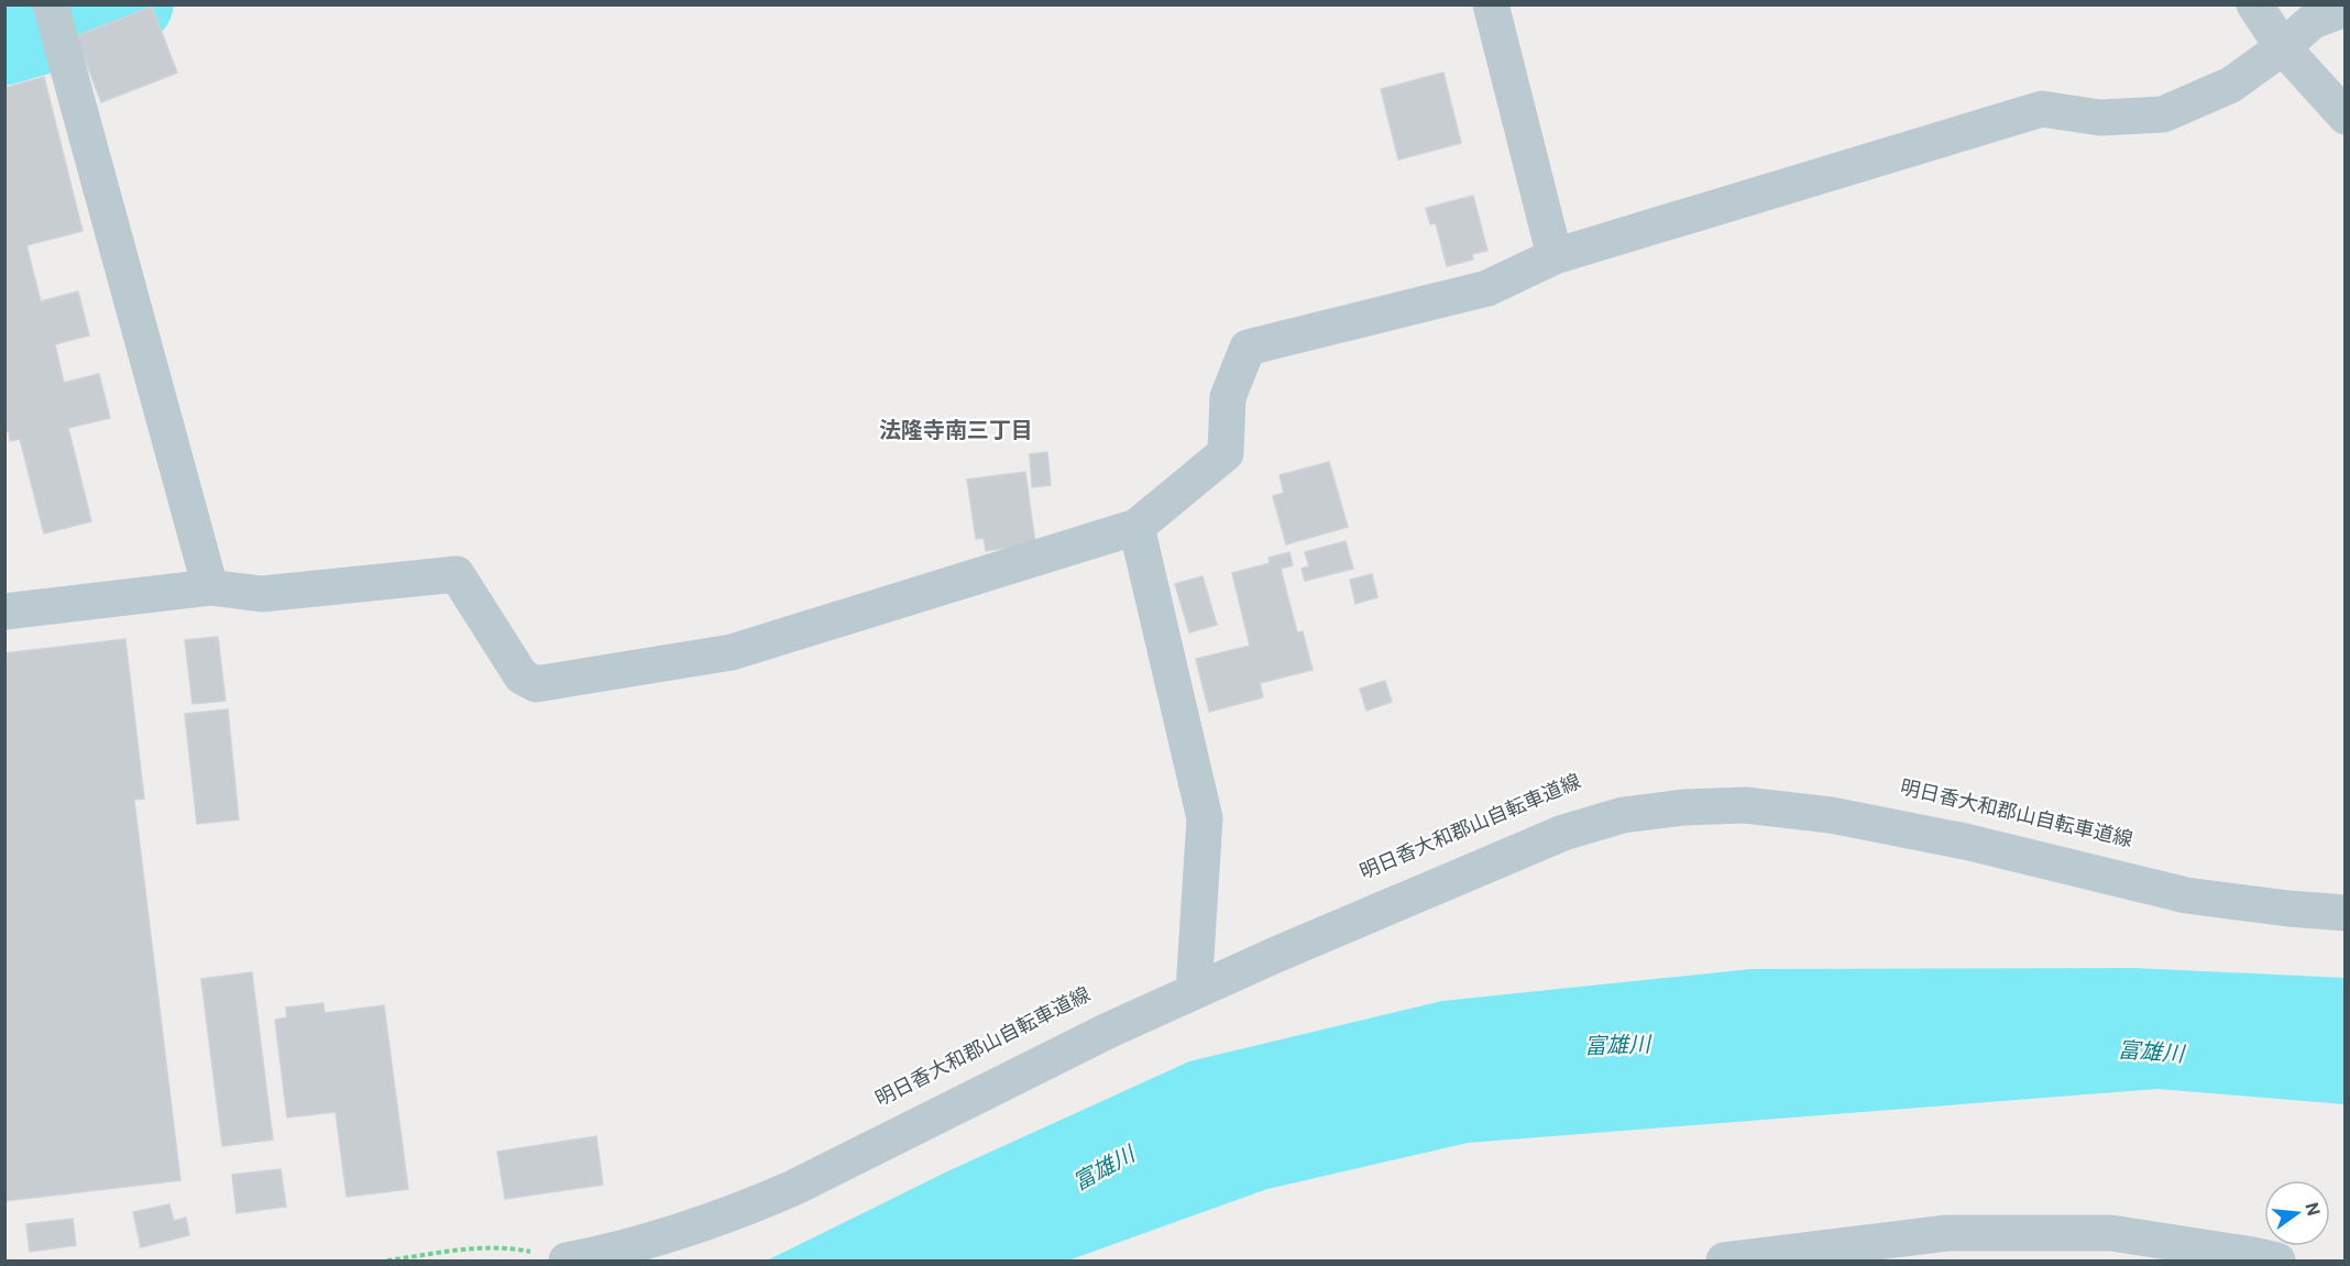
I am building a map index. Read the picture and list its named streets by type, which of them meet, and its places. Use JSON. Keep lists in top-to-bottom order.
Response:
{
  "districts": ["法隆寺南三丁目"],
  "water": ["富雄川"],
  "north": "right"
}
